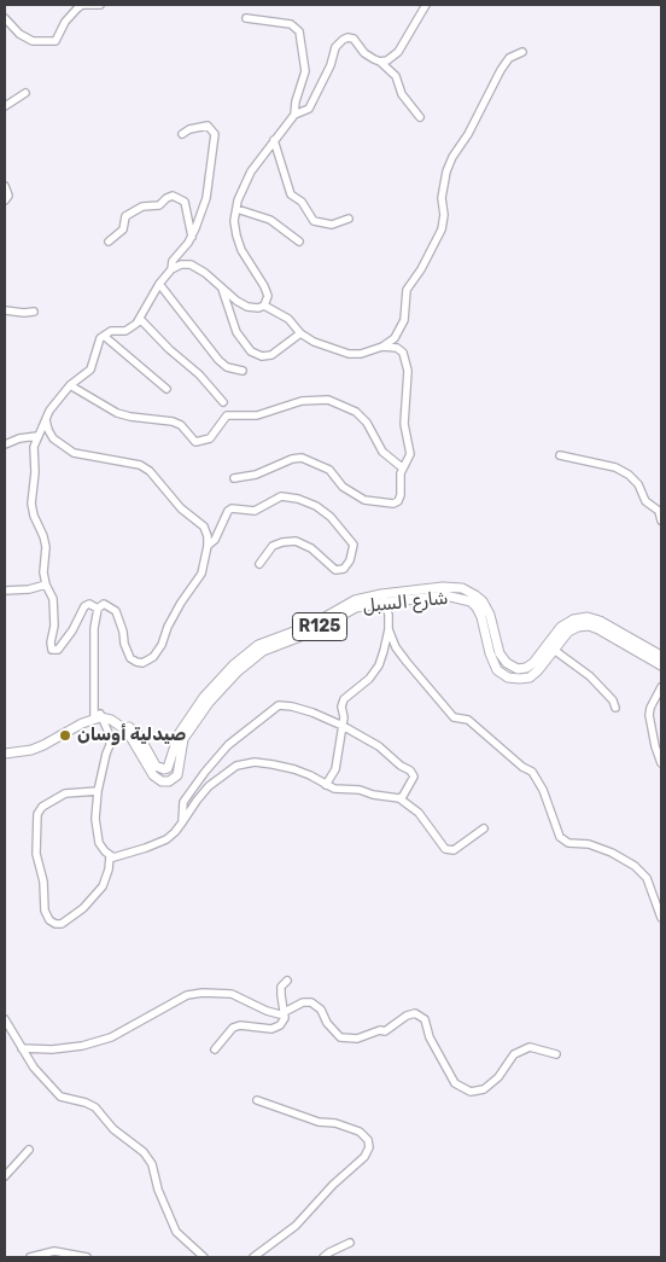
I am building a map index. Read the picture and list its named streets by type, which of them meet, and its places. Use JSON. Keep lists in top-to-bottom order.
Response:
{
  "streets": {
    "main road": ["شارع السبل", "R125"]
  },
  "places": ["صيدلية أوسان"]
}
